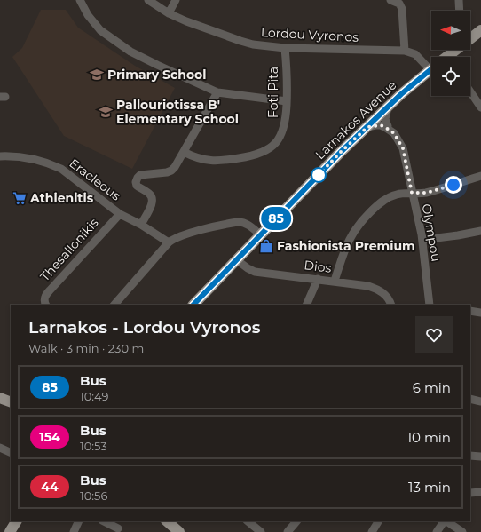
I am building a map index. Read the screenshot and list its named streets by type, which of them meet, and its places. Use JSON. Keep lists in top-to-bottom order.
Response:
{
  "streets": {
    "main road": ["Larnakos Avenue"],
    "street": [
      "Lordou Vyronos",
      "Foti Pita",
      "Eracleous",
      "Olympou",
      "Thesallonikis",
      "Dios"
    ]
  },
  "crossings": [
    ["Lordou Vyronos", "Foti Pita"],
    ["Larnakos Avenue", "Olympou"],
    ["Larnakos Avenue", "Dios"],
    ["Eracleous", "Thesallonikis"]
  ],
  "places": {
    "school or university": ["Primary School", "Pallouriotissa B' Elementary School"],
    "supermarket": ["Athienitis"],
    "shop": ["Fashionista Premium"]
  },
  "lines": ["bus line 85"],
  "north": "left",
  "page": {
    "on_map": "85",
    "heading": ["Larnakos - Lordou Vyronos", "Walk · 3 min · 230 m"],
    "list": [
      {
        "mark": "85",
        "name": "Bus",
        "note": "10:49",
        "value": "6 min"
      },
      {
        "mark": "154",
        "name": "Bus",
        "note": "10:53",
        "value": "10 min"
      },
      {
        "mark": "44",
        "name": "Bus",
        "note": "10:56",
        "value": "13 min"
      }
    ]
  }
}
